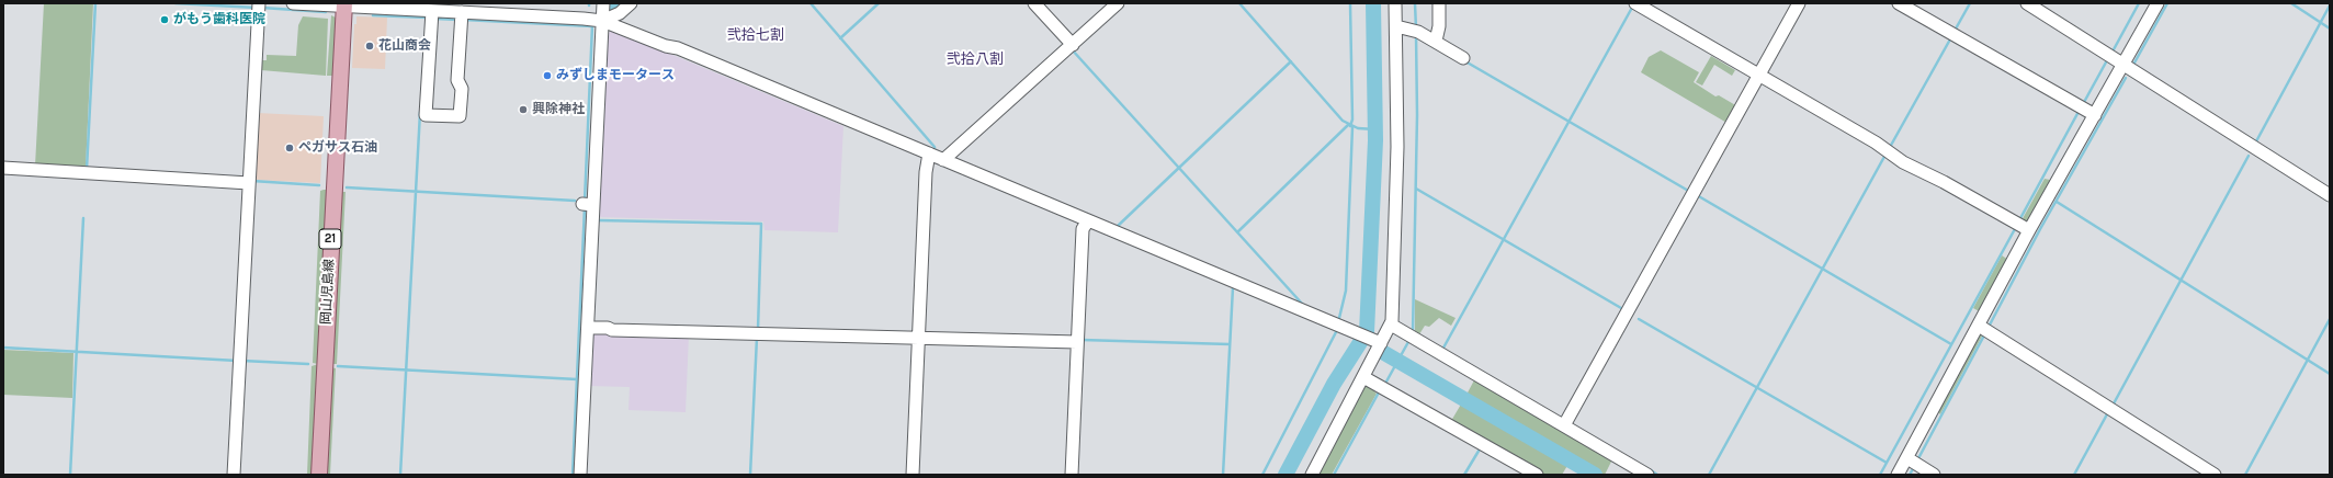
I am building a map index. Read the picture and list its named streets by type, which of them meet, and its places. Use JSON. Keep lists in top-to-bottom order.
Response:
{
  "streets": {
    "main road": ["21", "岡山児島線"]
  },
  "districts": ["弐拾七割", "弐拾八割"],
  "places": [
    "がもう歯科医院",
    "花山商会",
    "みずしまモータース",
    "興除神社",
    "ペガサス石油"
  ]
}
